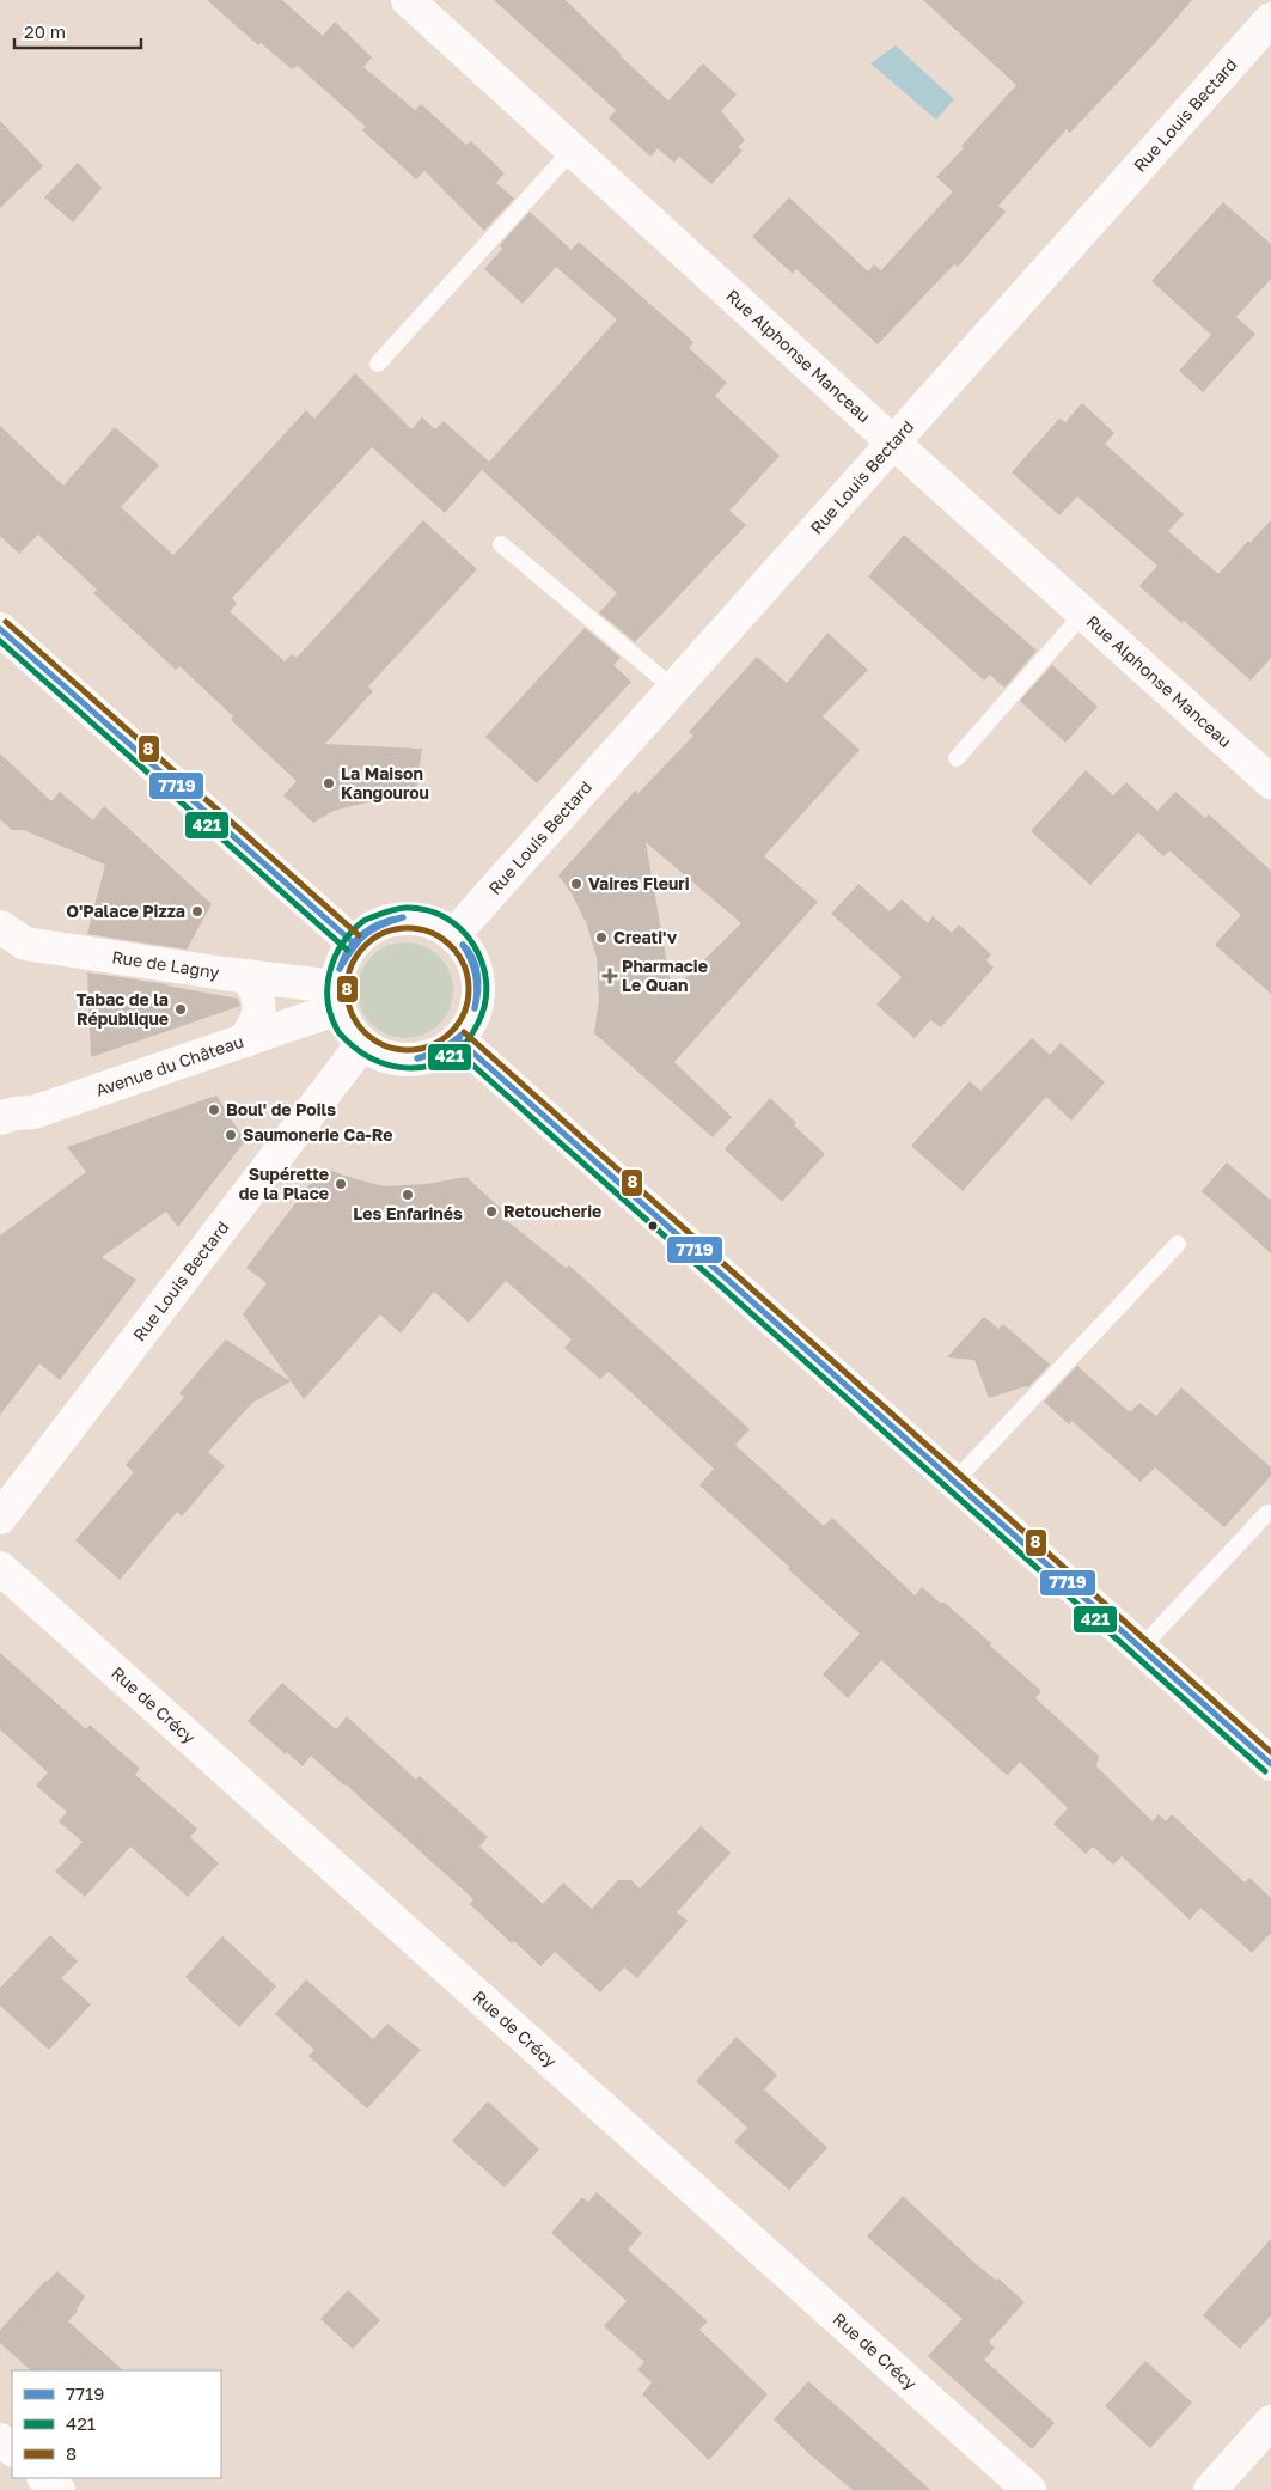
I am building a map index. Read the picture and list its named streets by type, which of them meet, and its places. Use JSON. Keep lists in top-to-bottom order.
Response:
{
  "streets": {
    "street": [
      "Rue Louis Bectard",
      "Rue Alphonse Manceau",
      "Rue de Lagny",
      "Avenue du Château",
      "Rue de Crécy"
    ]
  },
  "crossings": [
    ["Rue Louis Bectard", "Rue Alphonse Manceau"],
    ["Rue Louis Bectard", "Rue de Lagny"],
    ["Rue Louis Bectard", "Avenue du Château"],
    ["Rue de Lagny", "Avenue du Château"]
  ],
  "places": {
    "other": [
      "La Maison Kangourou",
      "Vaires Fleuri",
      "O'Palace Pizza",
      "Creati'v",
      "Tabac de la République",
      "Boul' de Poils",
      "Saumonerie Ca-Re",
      "Supérette de la Place",
      "Les Enfarinés",
      "Retoucherie"
    ],
    "health": ["Pharmacie Le Quan"]
  },
  "lines": ["transit line 8", "transit line 7719", "transit line 421"],
  "legend": ["7719", "421", "8"],
  "scale_bar": "20 m"
}
